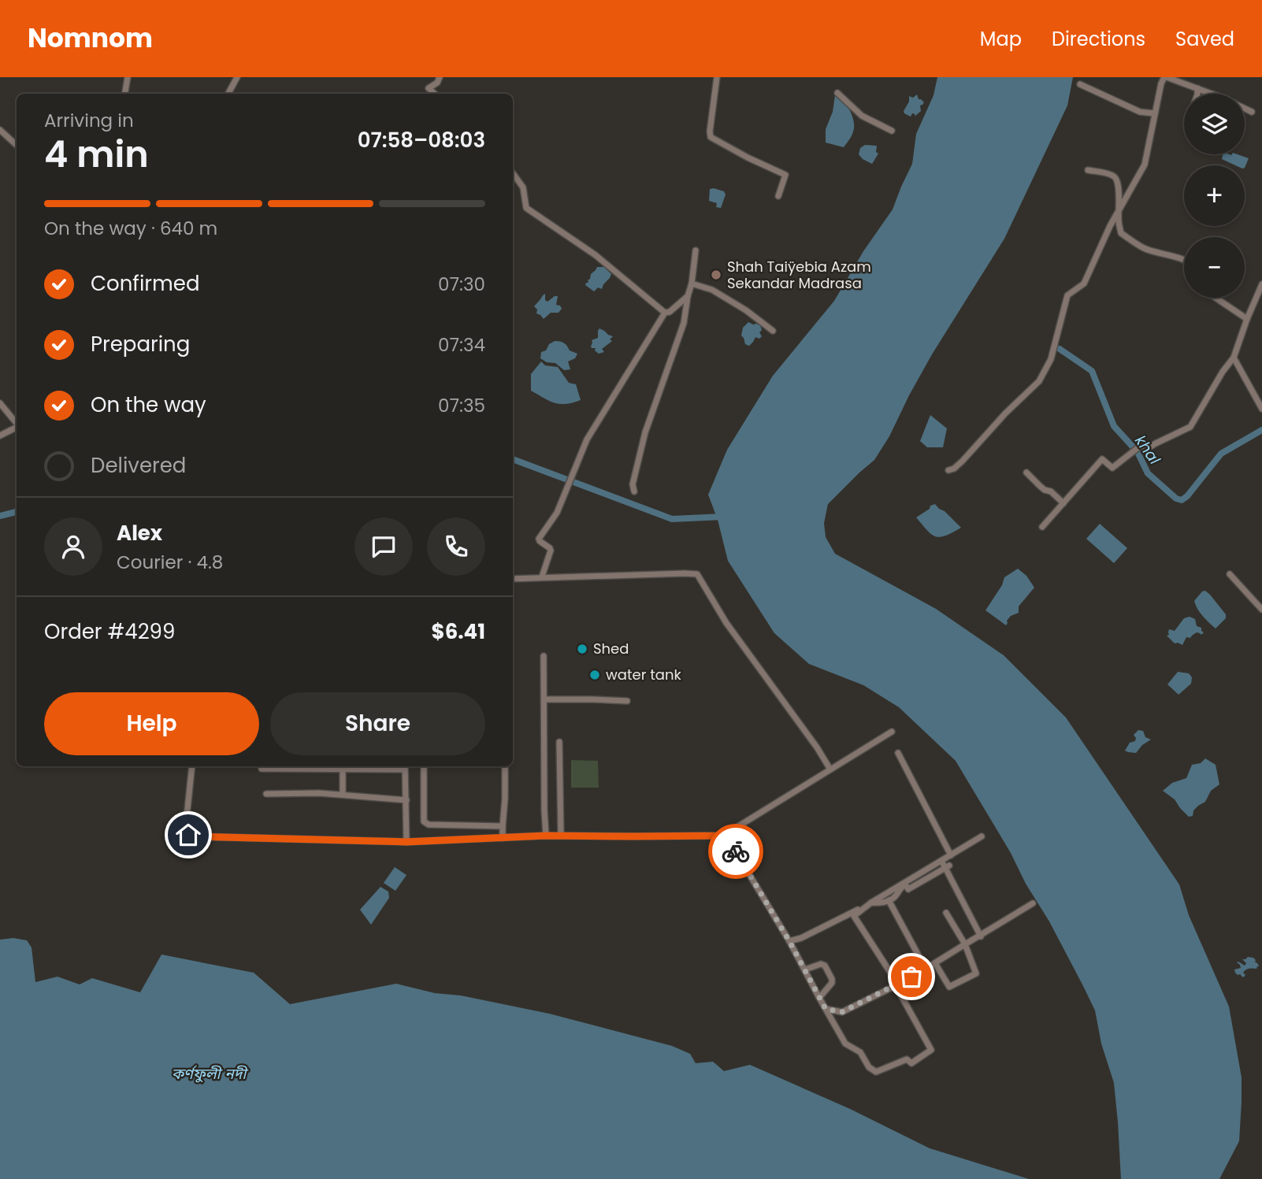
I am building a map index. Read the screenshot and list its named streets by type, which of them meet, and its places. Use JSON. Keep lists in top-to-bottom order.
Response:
{
  "water": ["khal", "কর্ণফুলী নদী"],
  "places": ["Shah Taiÿebia Azam Sekandar Madrasa", "Shed", "water tank"],
  "page": {
    "header": "Nomnom",
    "nav": ["Map", "Directions", "Saved"],
    "map_buttons": ["+", "−"],
    "heading": ["4 min", "Arriving in", "07:58–08:03"],
    "panel": [
      "Alex",
      "Courier · 4.8",
      "Order #4299",
      "$6.41"
    ],
    "bar": "On the way · 640 m",
    "list": [
      ["Confirmed", "07:30"],
      ["Preparing", "07:34"],
      ["On the way", "07:35"],
      "Delivered"
    ],
    "buttons": ["Help", "Share"]
  }
}
